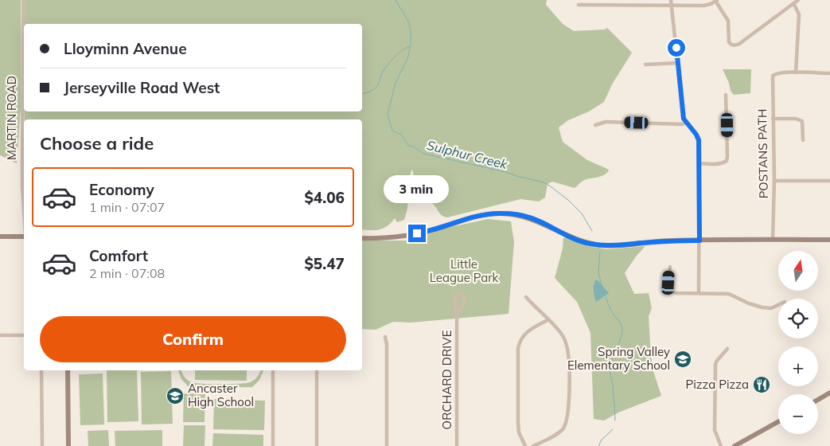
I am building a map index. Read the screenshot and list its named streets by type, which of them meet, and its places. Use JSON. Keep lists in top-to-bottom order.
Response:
{
  "streets": {
    "street": ["MARTIN ROAD", "POSTANS PATH", "ORCHARD DRIVE"]
  },
  "water": ["Sulphur Creek"],
  "parks": ["Little League Park"],
  "places": {
    "school or university": ["Spring Valley Elementary School", "Ancaster High School"],
    "restaurant": ["Pizza Pizza"]
  },
  "north": "top",
  "page": {
    "banner": ["Lloyminn Avenue", "Jerseyville Road West"],
    "heading": "Choose a ride",
    "list": [
      {
        "name": "Economy",
        "note": "1 min · 07:07",
        "value": "$4.06"
      },
      {
        "name": "Comfort",
        "note": "2 min · 07:08",
        "value": "$5.47"
      }
    ],
    "bubble": "3 min",
    "map_buttons": ["+", "−"],
    "buttons": "Confirm"
  }
}
